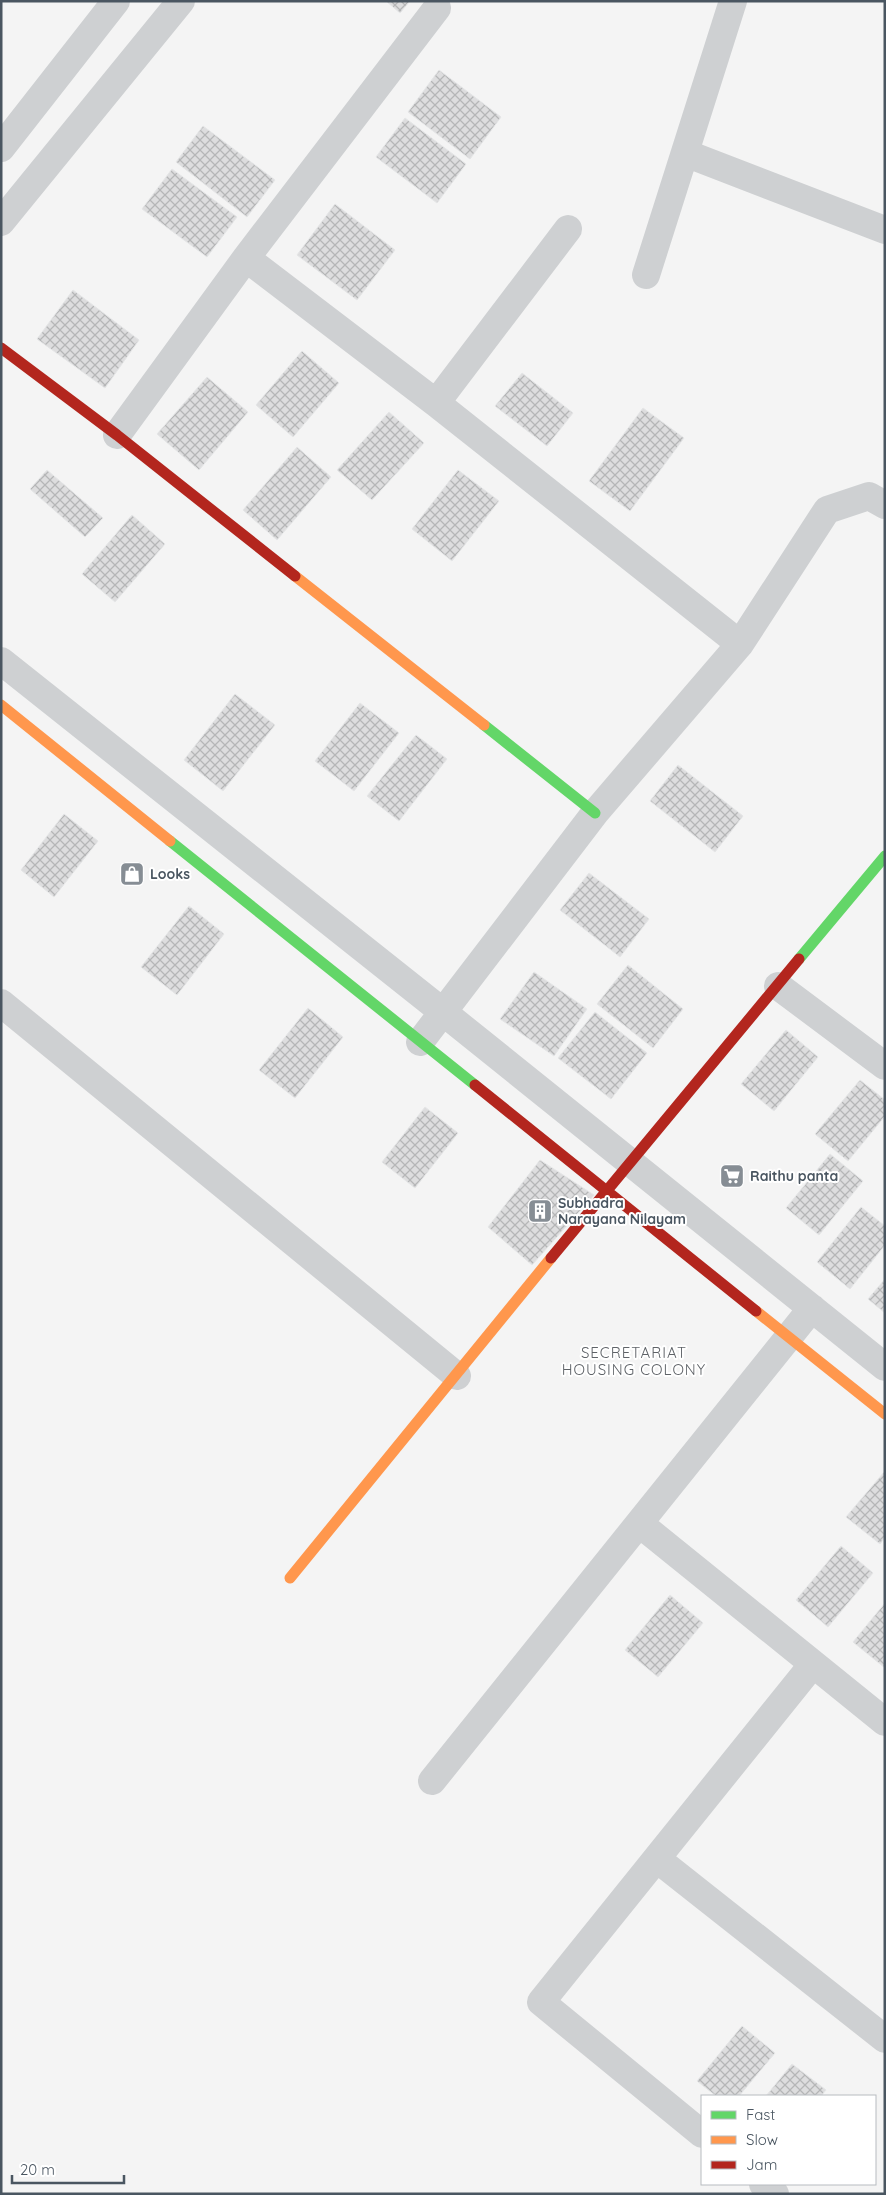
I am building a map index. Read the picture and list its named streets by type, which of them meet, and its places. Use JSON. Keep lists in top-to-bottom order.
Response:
{
  "districts": ["SECRETARIAT HOUSING COLONY"],
  "places": {
    "shop": ["Looks"],
    "supermarket": ["Raithu panta"],
    "building": ["Subhadra Narayana Nilayam"]
  },
  "legend": ["Fast", "Slow", "Jam"],
  "scale_bar": "20 m"
}
